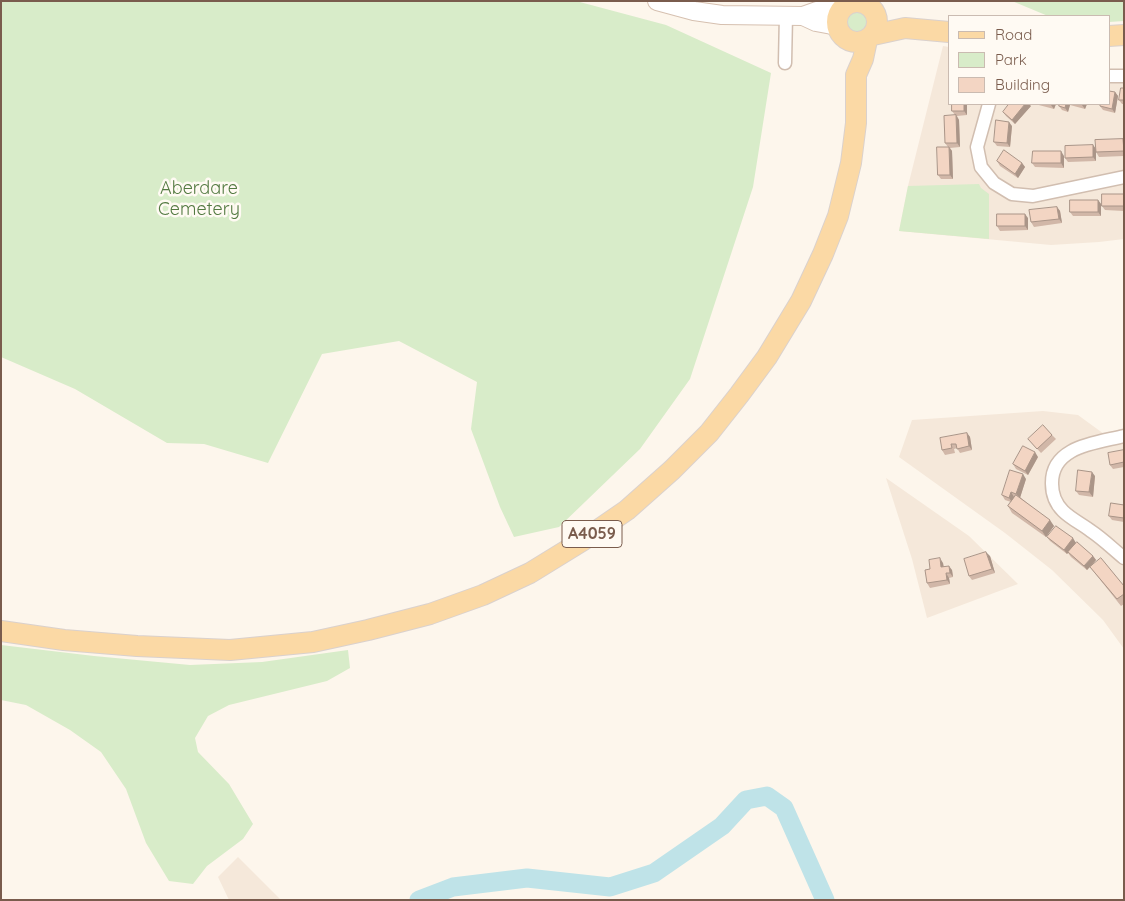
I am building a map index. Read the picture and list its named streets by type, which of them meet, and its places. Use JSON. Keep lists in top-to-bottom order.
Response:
{
  "streets": {
    "main road": ["A4059"]
  },
  "parks": ["Aberdare Cemetery"],
  "legend": ["Road", "Park", "Building"]
}
